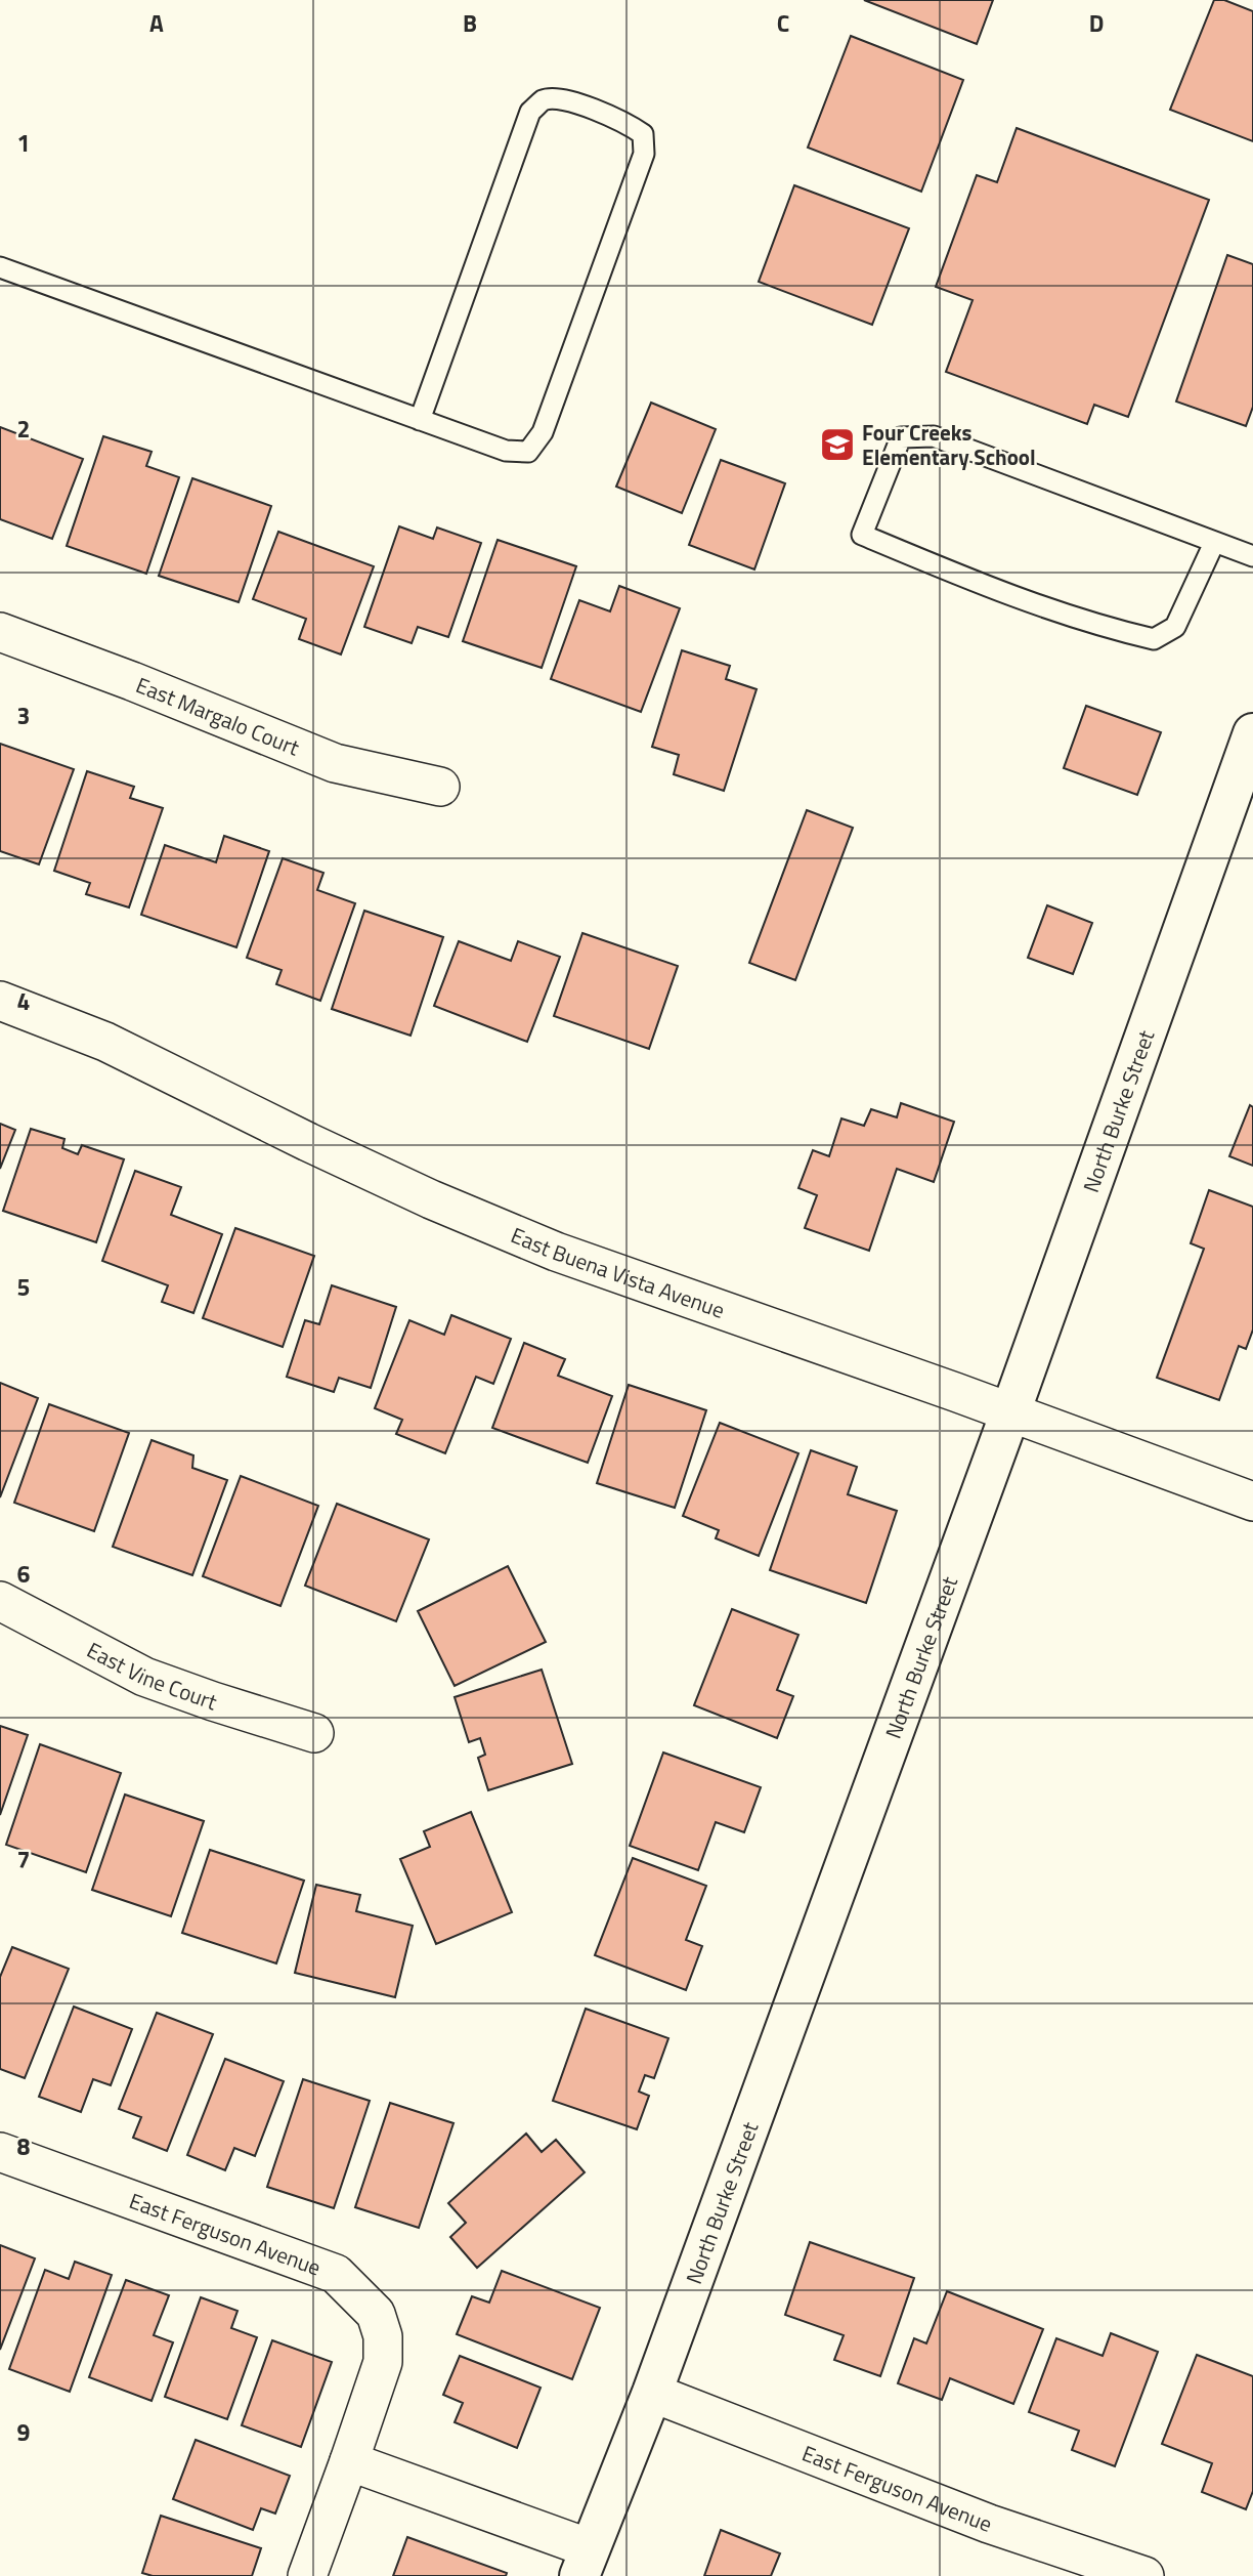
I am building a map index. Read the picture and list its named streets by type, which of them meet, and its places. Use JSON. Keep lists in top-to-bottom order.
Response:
{
  "streets": {
    "street": [
      "East Margalo Court",
      "North Burke Street",
      "East Buena Vista Avenue",
      "East Vine Court",
      "East Ferguson Avenue"
    ]
  },
  "crossings": [
    ["North Burke Street", "East Buena Vista Avenue"],
    ["North Burke Street", "East Ferguson Avenue"]
  ],
  "places": {
    "school or university": ["Four Creeks Elementary School"]
  },
  "grid": {
    "columns": [
      "A",
      "B",
      "C",
      "D"
    ],
    "rows": [
      "1",
      "2",
      "3",
      "4",
      "5",
      "6",
      "7",
      "8",
      "9"
    ]
  }
}
